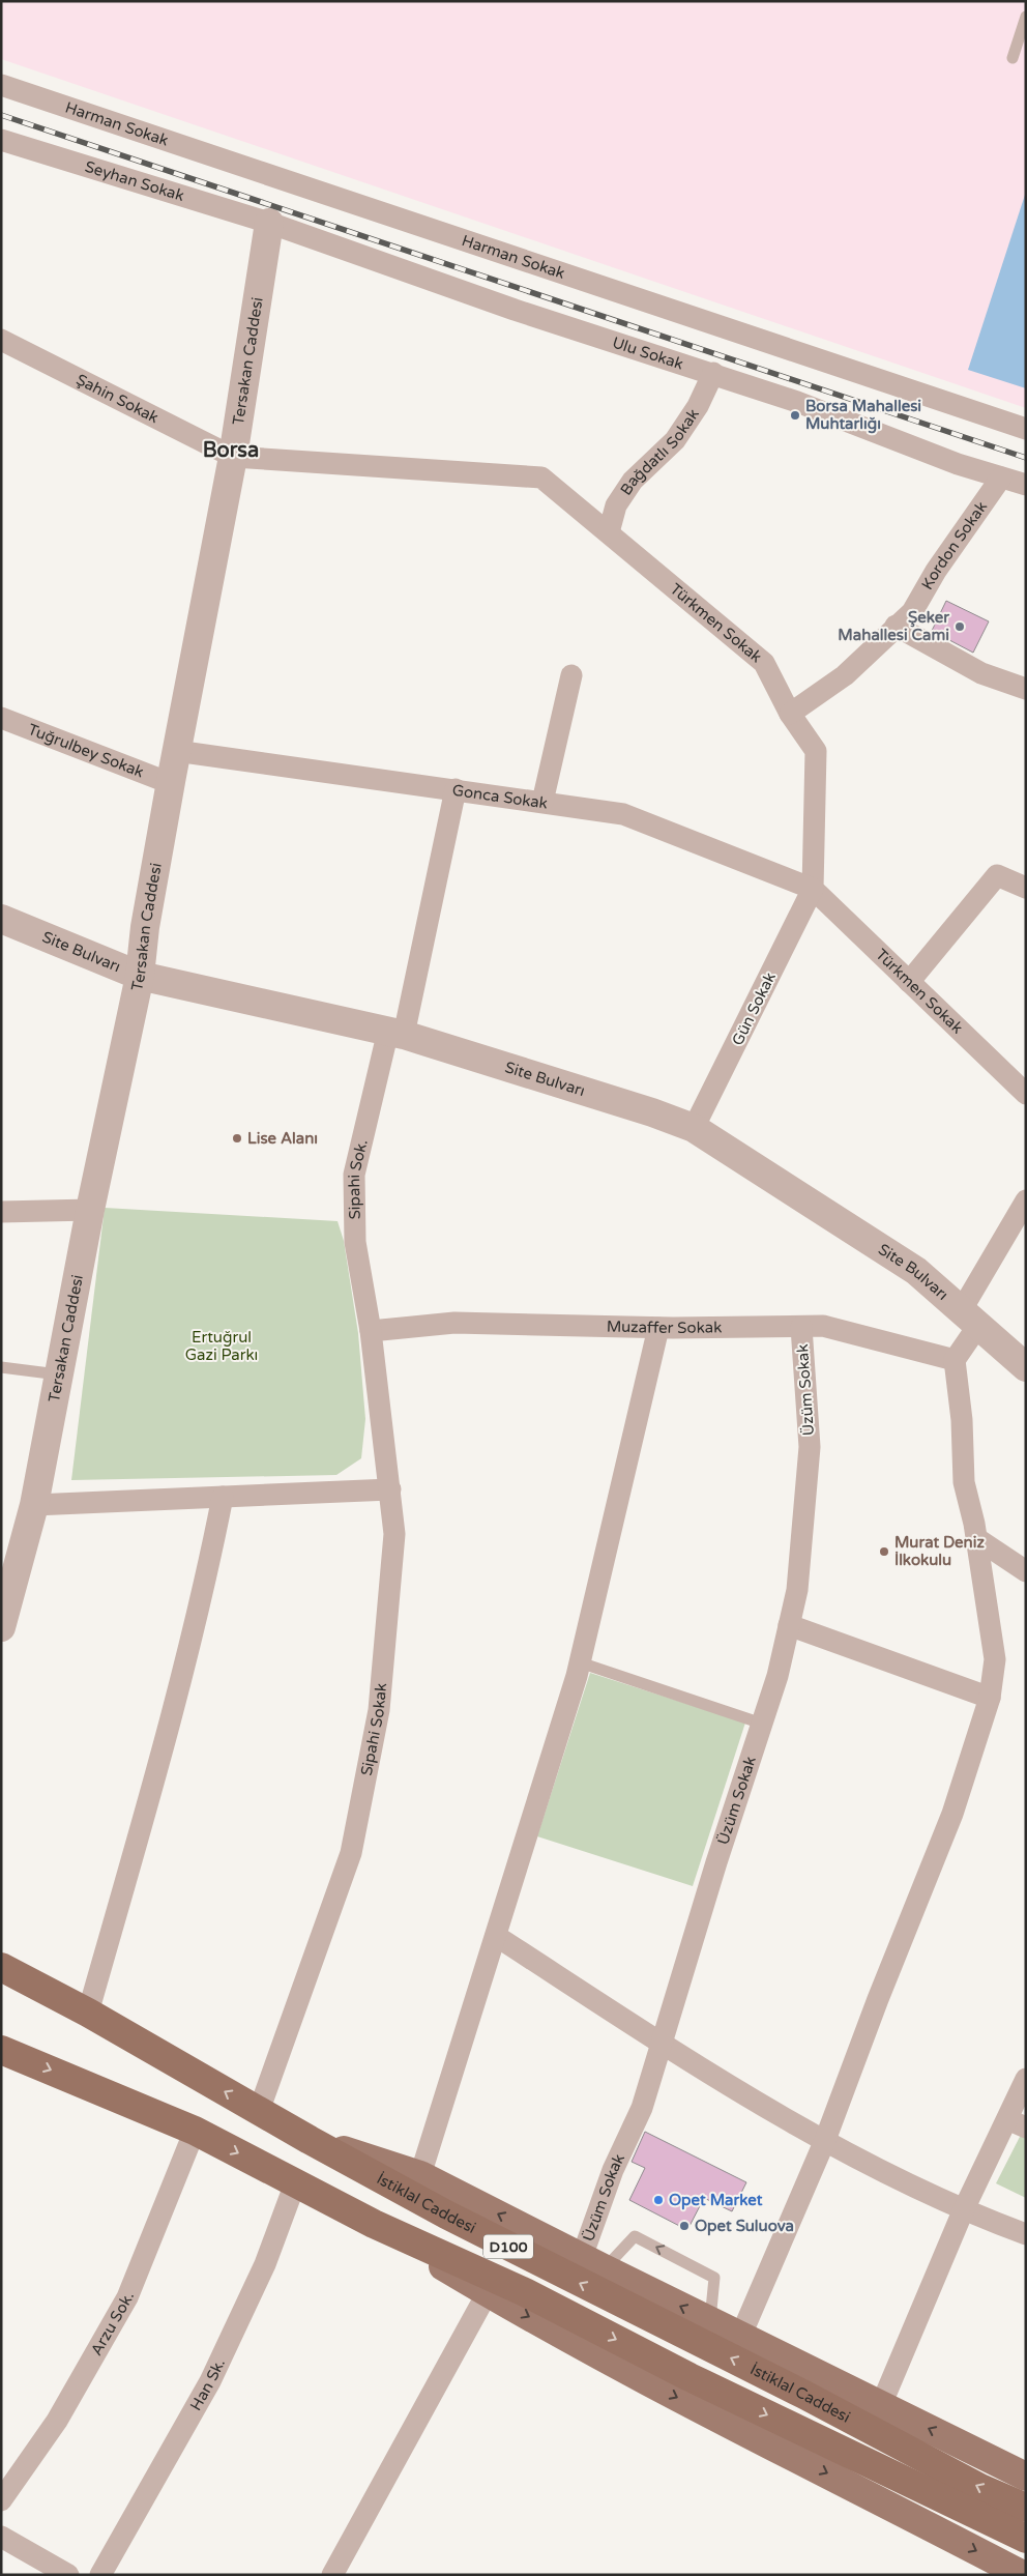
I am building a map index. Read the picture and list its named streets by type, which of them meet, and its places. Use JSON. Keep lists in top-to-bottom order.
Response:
{
  "streets": {
    "highway": ["İstiklal Caddesi", "D100"],
    "street": [
      "Harman Sokak",
      "Seyhan Sokak",
      "Ulu Sokak",
      "Tersakan Caddesi",
      "Şahin Sokak",
      "Bağdatlı Sokak",
      "Kordon Sokak",
      "Türkmen Sokak",
      "Tuğrulbey Sokak",
      "Gonca Sokak",
      "Site Bulvarı",
      "Gün Sokak",
      "Sipahi Sok.",
      "Muzaffer Sokak",
      "Üzüm Sokak",
      "Sipahi Sokak",
      "Arzu Sok.",
      "Han Sk."
    ]
  },
  "crossings": [
    ["Seyhan Sokak", "Ulu Sokak"],
    ["Seyhan Sokak", "Tersakan Caddesi"],
    ["Ulu Sokak", "Tersakan Caddesi"],
    ["Ulu Sokak", "Bağdatlı Sokak"],
    ["Ulu Sokak", "Kordon Sokak"],
    ["Tersakan Caddesi", "Şahin Sokak"],
    ["Tersakan Caddesi", "Türkmen Sokak"],
    ["Tersakan Caddesi", "Tuğrulbey Sokak"],
    ["Tersakan Caddesi", "Gonca Sokak"],
    ["Tersakan Caddesi", "Site Bulvarı"],
    ["Şahin Sokak", "Türkmen Sokak"],
    ["Bağdatlı Sokak", "Türkmen Sokak"],
    ["Kordon Sokak", "Türkmen Sokak"],
    ["Türkmen Sokak", "Gonca Sokak"],
    ["Türkmen Sokak", "Gün Sokak"],
    ["Gonca Sokak", "Gün Sokak"],
    ["Gonca Sokak", "Sipahi Sok."],
    ["Site Bulvarı", "Gün Sokak"],
    ["Site Bulvarı", "Sipahi Sok."],
    ["Sipahi Sok.", "Muzaffer Sokak"],
    ["Sipahi Sok.", "Sipahi Sokak"],
    ["Muzaffer Sokak", "Üzüm Sokak"],
    ["Muzaffer Sokak", "Sipahi Sokak"],
    ["Sipahi Sokak", "İstiklal Caddesi"],
    ["İstiklal Caddesi", "Arzu Sok."],
    ["İstiklal Caddesi", "Han Sk."]
  ],
  "districts": ["Borsa"],
  "parks": ["Ertuğrul Gazi Parkı"],
  "places": [
    "Borsa Mahallesi Muhtarlığı",
    "Şeker Mahallesi Cami",
    "Lise Alanı",
    "Murat Deniz İlkokulu",
    "Opet Market",
    "Opet Suluova"
  ]
}
